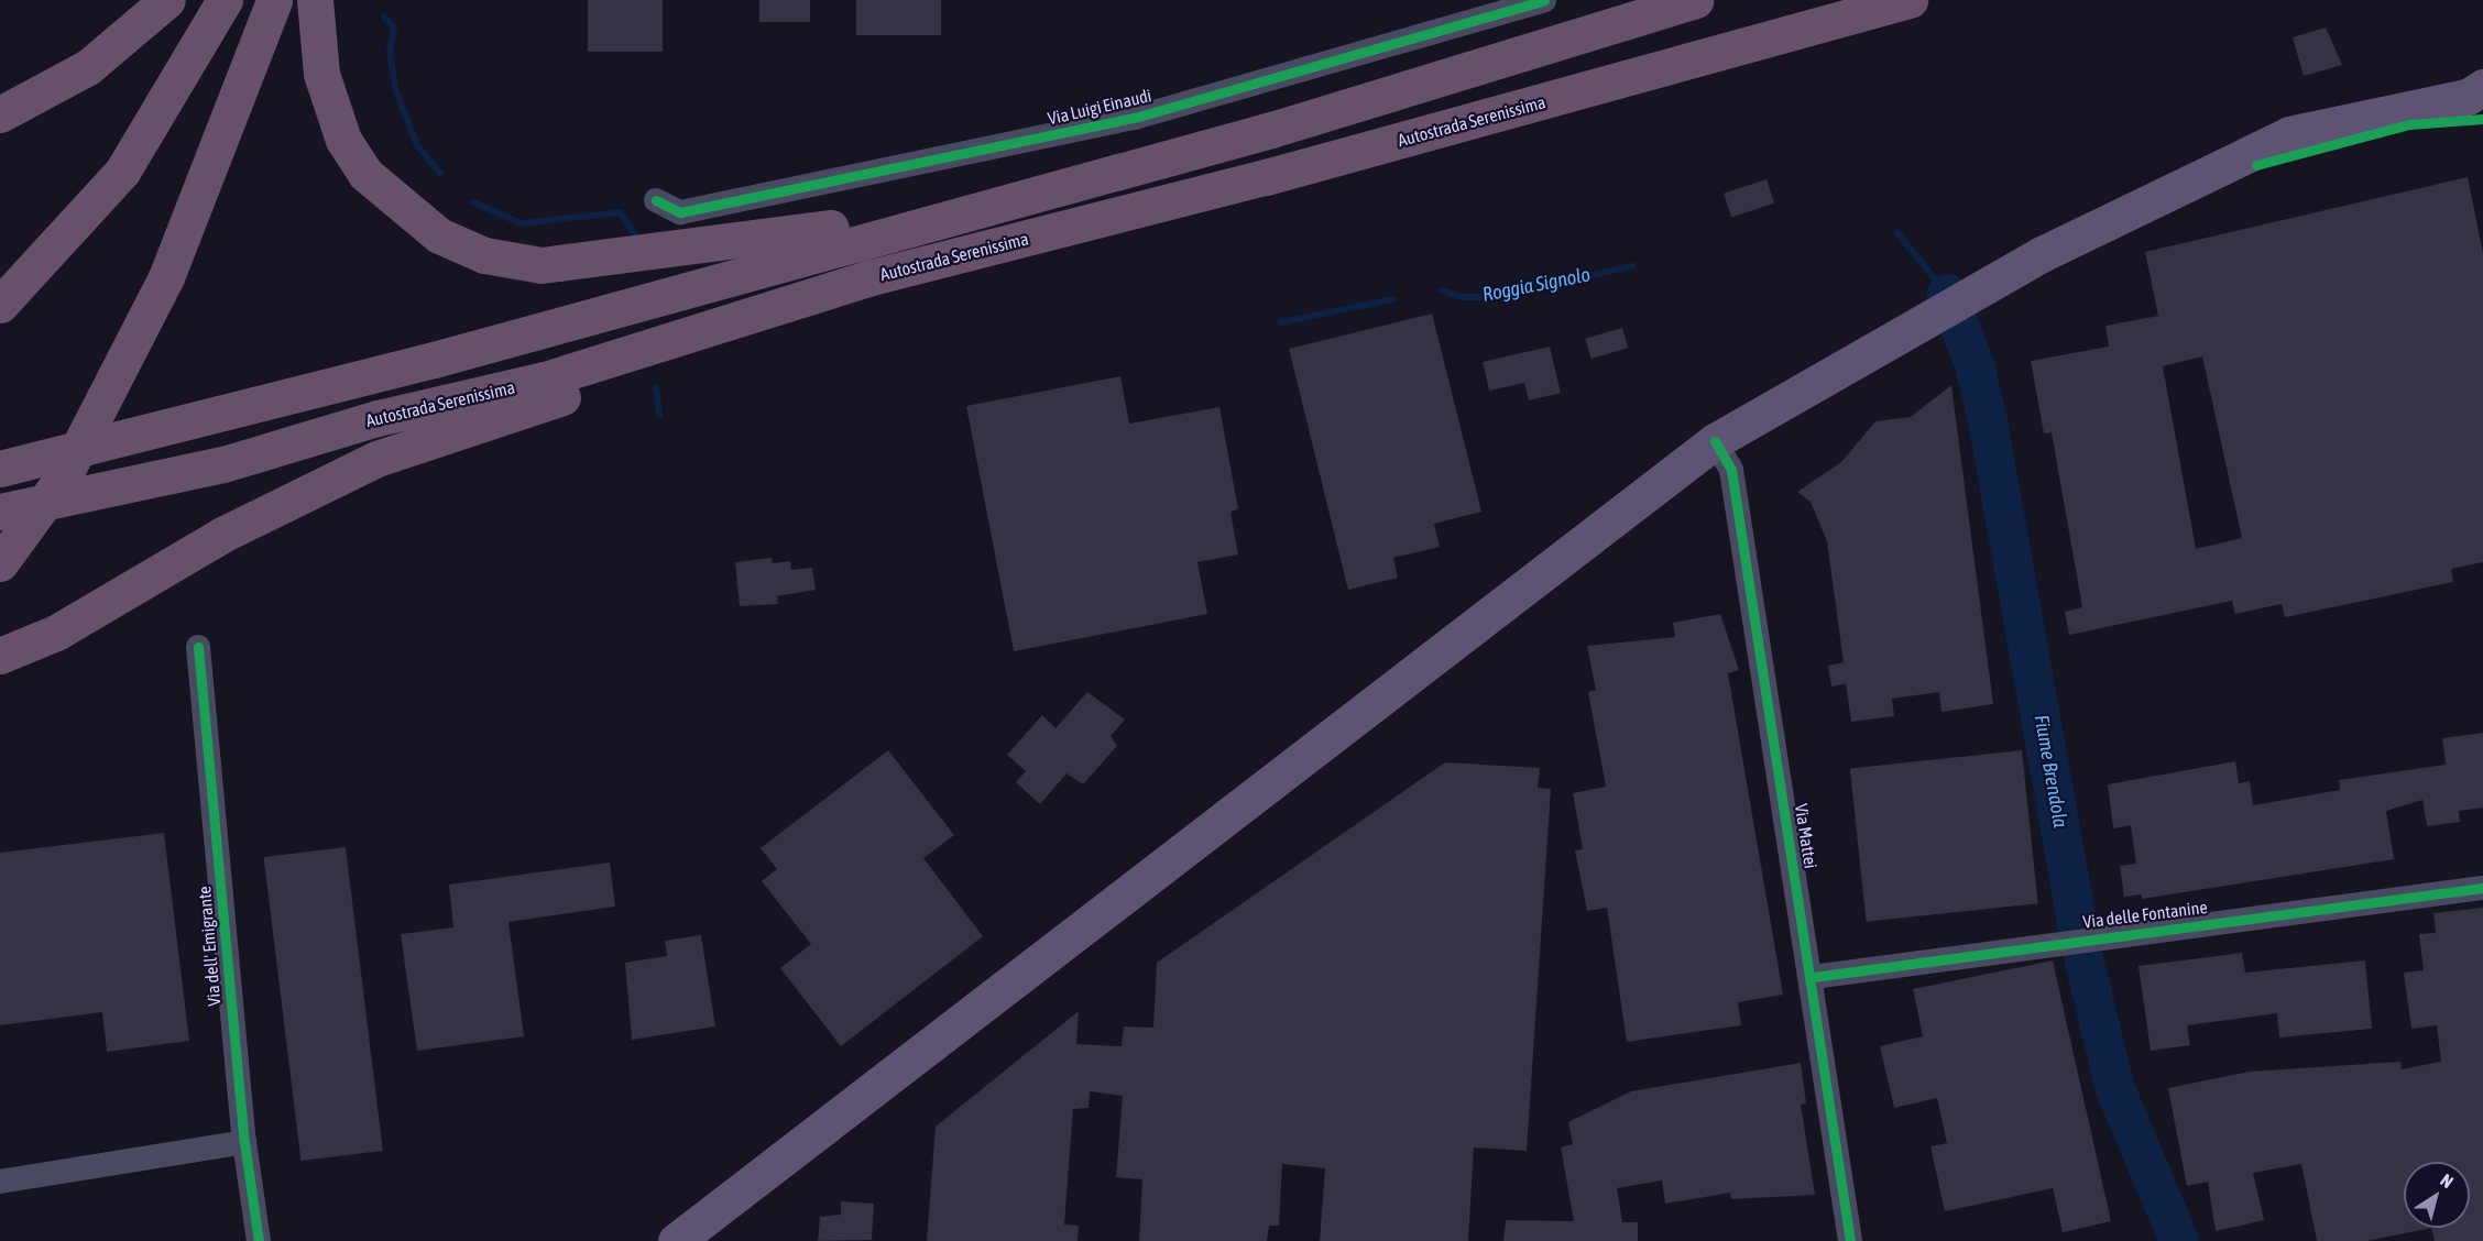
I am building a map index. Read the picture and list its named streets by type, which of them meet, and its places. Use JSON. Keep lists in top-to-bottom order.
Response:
{
  "streets": {
    "highway": ["Autostrada Serenissima"],
    "street": [
      "Via Luigi Einaudi",
      "Via Mattei",
      "Via delle Fontanine",
      "Via dell' Emigrante"
    ]
  },
  "crossings": [
    ["Via Mattei", "Via delle Fontanine"]
  ],
  "water": ["Roggia Signolo", "Fiume Brendola"],
  "north": "top right"
}
